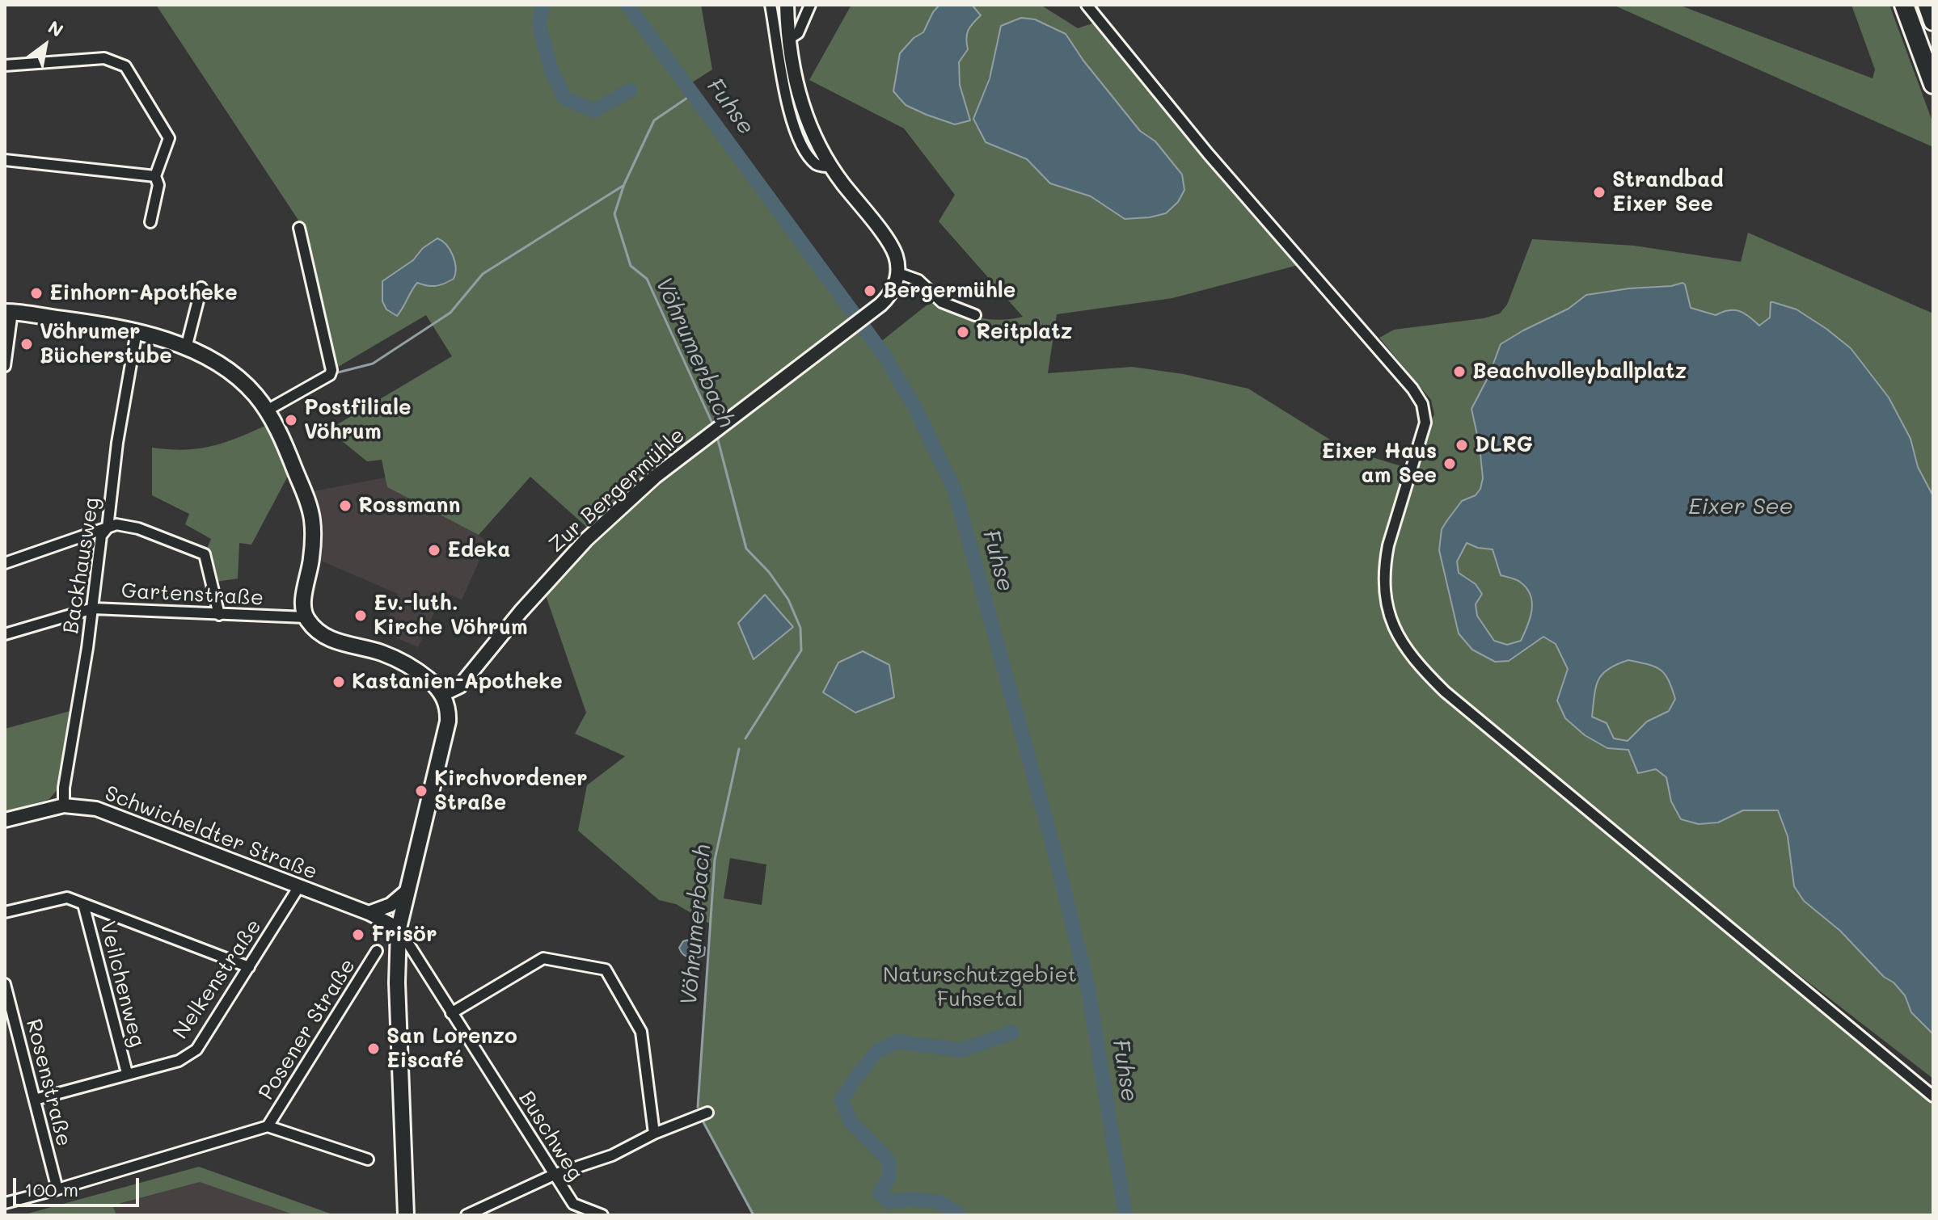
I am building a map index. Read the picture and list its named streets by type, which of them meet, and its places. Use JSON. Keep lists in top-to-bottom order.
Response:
{
  "streets": {
    "street": [
      "Zur Bergermühle",
      "Backhausweg",
      "Gartenstraße",
      "Schwicheldter Straße",
      "Nelkenstraße",
      "Veilchenweg",
      "Posener Straße",
      "Rosenstraße",
      "Buschweg"
    ]
  },
  "crossings": [
    ["Backhausweg", "Gartenstraße"],
    ["Backhausweg", "Schwicheldter Straße"],
    ["Schwicheldter Straße", "Nelkenstraße"],
    ["Schwicheldter Straße", "Buschweg"],
    ["Nelkenstraße", "Veilchenweg"],
    ["Nelkenstraße", "Rosenstraße"],
    ["Posener Straße", "Rosenstraße"]
  ],
  "water": ["Fuhse", "Vöhrumerbach", "Eixer See"],
  "parks": ["Naturschutzgebiet Fuhsetal"],
  "places": [
    "Strandbad Eixer See",
    "Bergermühle",
    "Einhorn-Apotheke",
    "Reitplatz",
    "Vöhrumer Bücherstube",
    "Beachvolleyballplatz",
    "Postfiliale Vöhrum",
    "DLRG",
    "Eixer Haus am See",
    "Rossmann",
    "Edeka",
    "Ev.-luth. Kirche Vöhrum",
    "Kastanien-Apotheke",
    "Kirchvordener Straße",
    "Frisör",
    "San Lorenzo Eiscafé"
  ],
  "scale_bar": "100 m",
  "north": "top right"
}
